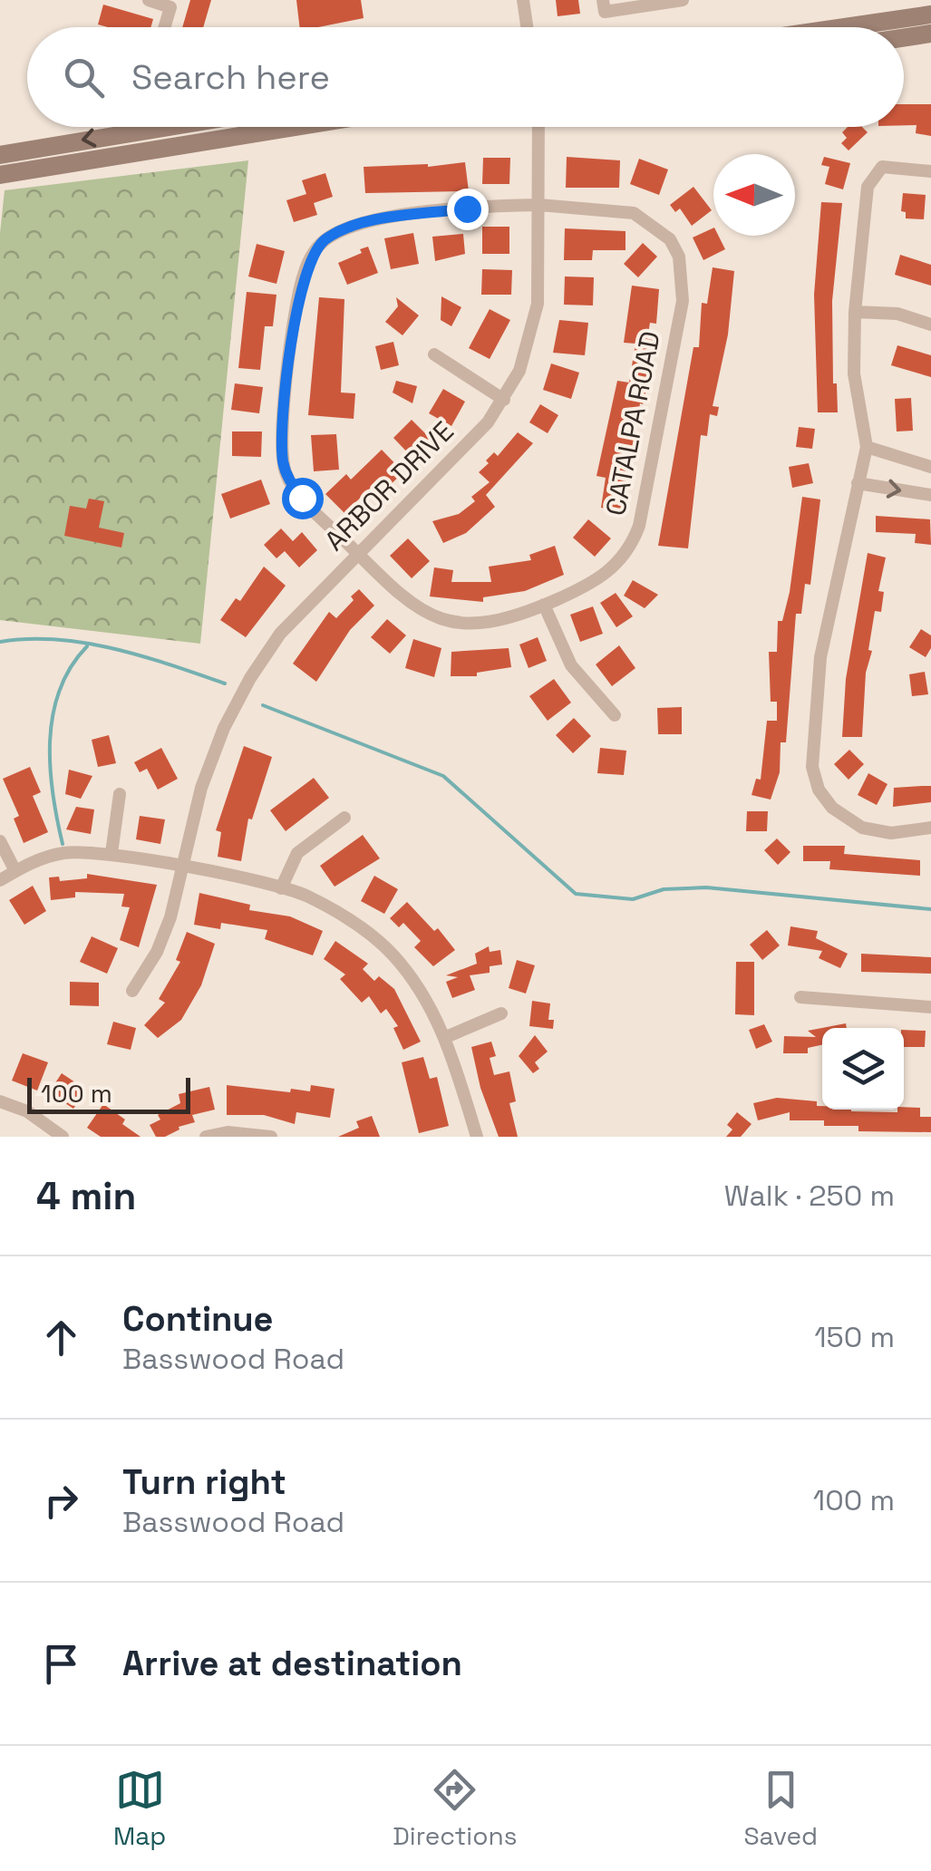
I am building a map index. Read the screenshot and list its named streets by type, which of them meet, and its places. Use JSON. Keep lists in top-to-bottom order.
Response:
{
  "streets": {
    "street": ["CATALPA ROAD", "ARBOR DRIVE"]
  },
  "crossings": [
    ["CATALPA ROAD", "ARBOR DRIVE"]
  ],
  "scale_bar": "100 m",
  "north": "left",
  "page": {
    "search": "Search here",
    "scale": "100 m",
    "heading": ["4 min", "Walk · 250 m"],
    "list": [
      ["Continue", "Basswood Road", "150 m"],
      ["Turn right", "Basswood Road", "100 m"],
      "Arrive at destination"
    ],
    "nav": ["Map", "Directions", "Saved"]
  }
}
